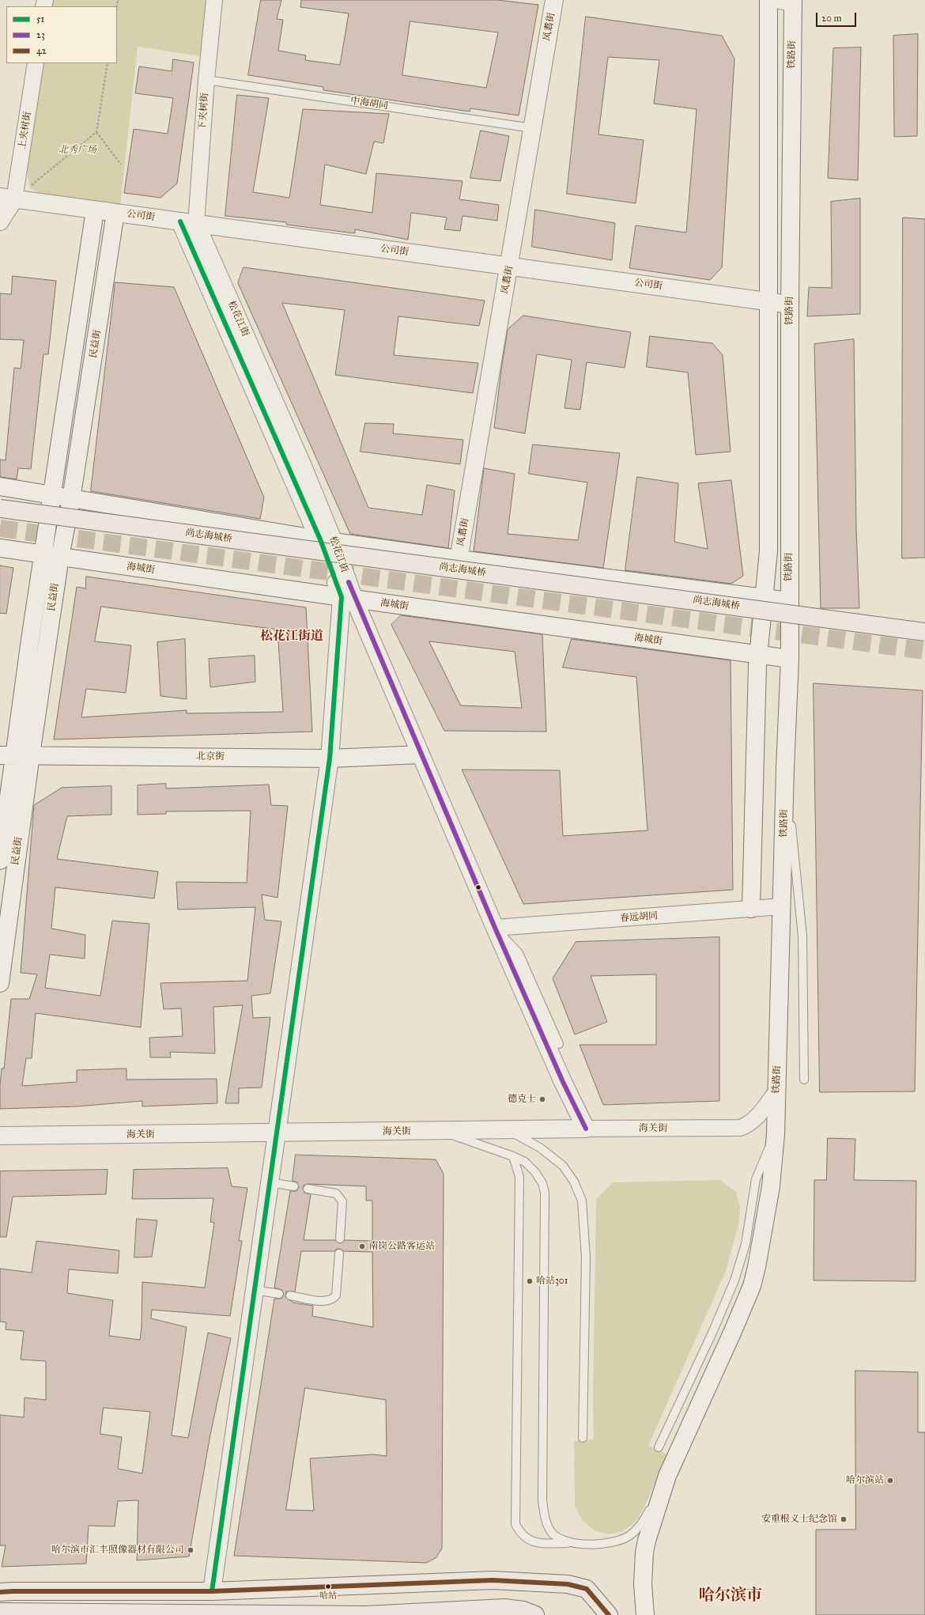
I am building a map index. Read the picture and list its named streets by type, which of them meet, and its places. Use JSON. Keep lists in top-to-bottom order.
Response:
{
  "streets": {
    "main road": [
      "凤翥街",
      "铁路街",
      "公司街",
      "松花江街",
      "民益街",
      "尚志海城桥",
      "海城街",
      "北京街",
      "海关街"
    ],
    "street": ["下夹树街", "上夹树街", "春远胡同"],
    "lane": ["中海胡同"]
  },
  "crossings": [
    ["凤翥街", "中海胡同"],
    ["凤翥街", "公司街"],
    ["铁路街", "公司街"],
    ["铁路街", "海城街"],
    ["铁路街", "春远胡同"],
    ["铁路街", "海关街"],
    ["中海胡同", "下夹树街"],
    ["下夹树街", "公司街"],
    ["下夹树街", "松花江街"],
    ["上夹树街", "公司街"],
    ["公司街", "松花江街"],
    ["公司街", "民益街"],
    ["松花江街", "海城街"],
    ["松花江街", "北京街"],
    ["松花江街", "春远胡同"],
    ["松花江街", "海关街"],
    ["民益街", "海城街"],
    ["民益街", "北京街"]
  ],
  "districts": ["松花江街道", "哈尔滨市"],
  "parks": ["北秀广场"],
  "places": [
    "德克士",
    "南岗公路客运站",
    "哈站301",
    "哈尔滨站",
    "安重根义士纪念馆",
    "哈尔滨市汇丰照像器材有限公司",
    "哈站"
  ],
  "lines": ["transit line 51", "transit line 23", "transit line 42"],
  "legend": ["51", "23", "42"],
  "scale_bar": "20 m"
}
